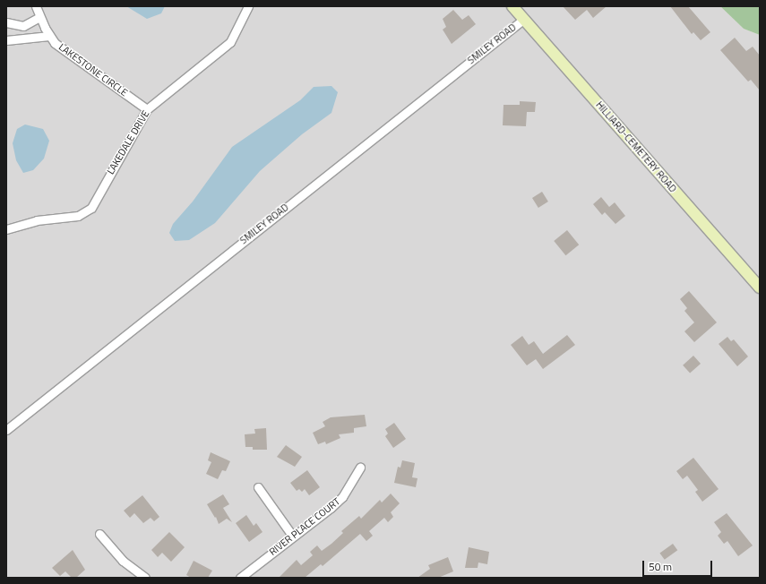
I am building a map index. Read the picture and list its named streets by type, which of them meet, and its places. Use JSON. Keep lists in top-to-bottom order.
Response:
{
  "streets": {
    "main road": ["HILLIARD-CEMETERY ROAD"],
    "street": [
      "SMILEY ROAD",
      "LAKESTONE CIRCLE",
      "LAKEDALE DRIVE",
      "RIVER PLACE COURT"
    ]
  },
  "crossings": [
    ["SMILEY ROAD", "HILLIARD-CEMETERY ROAD"],
    ["LAKESTONE CIRCLE", "LAKEDALE DRIVE"]
  ],
  "scale_bar": "50 m"
}
